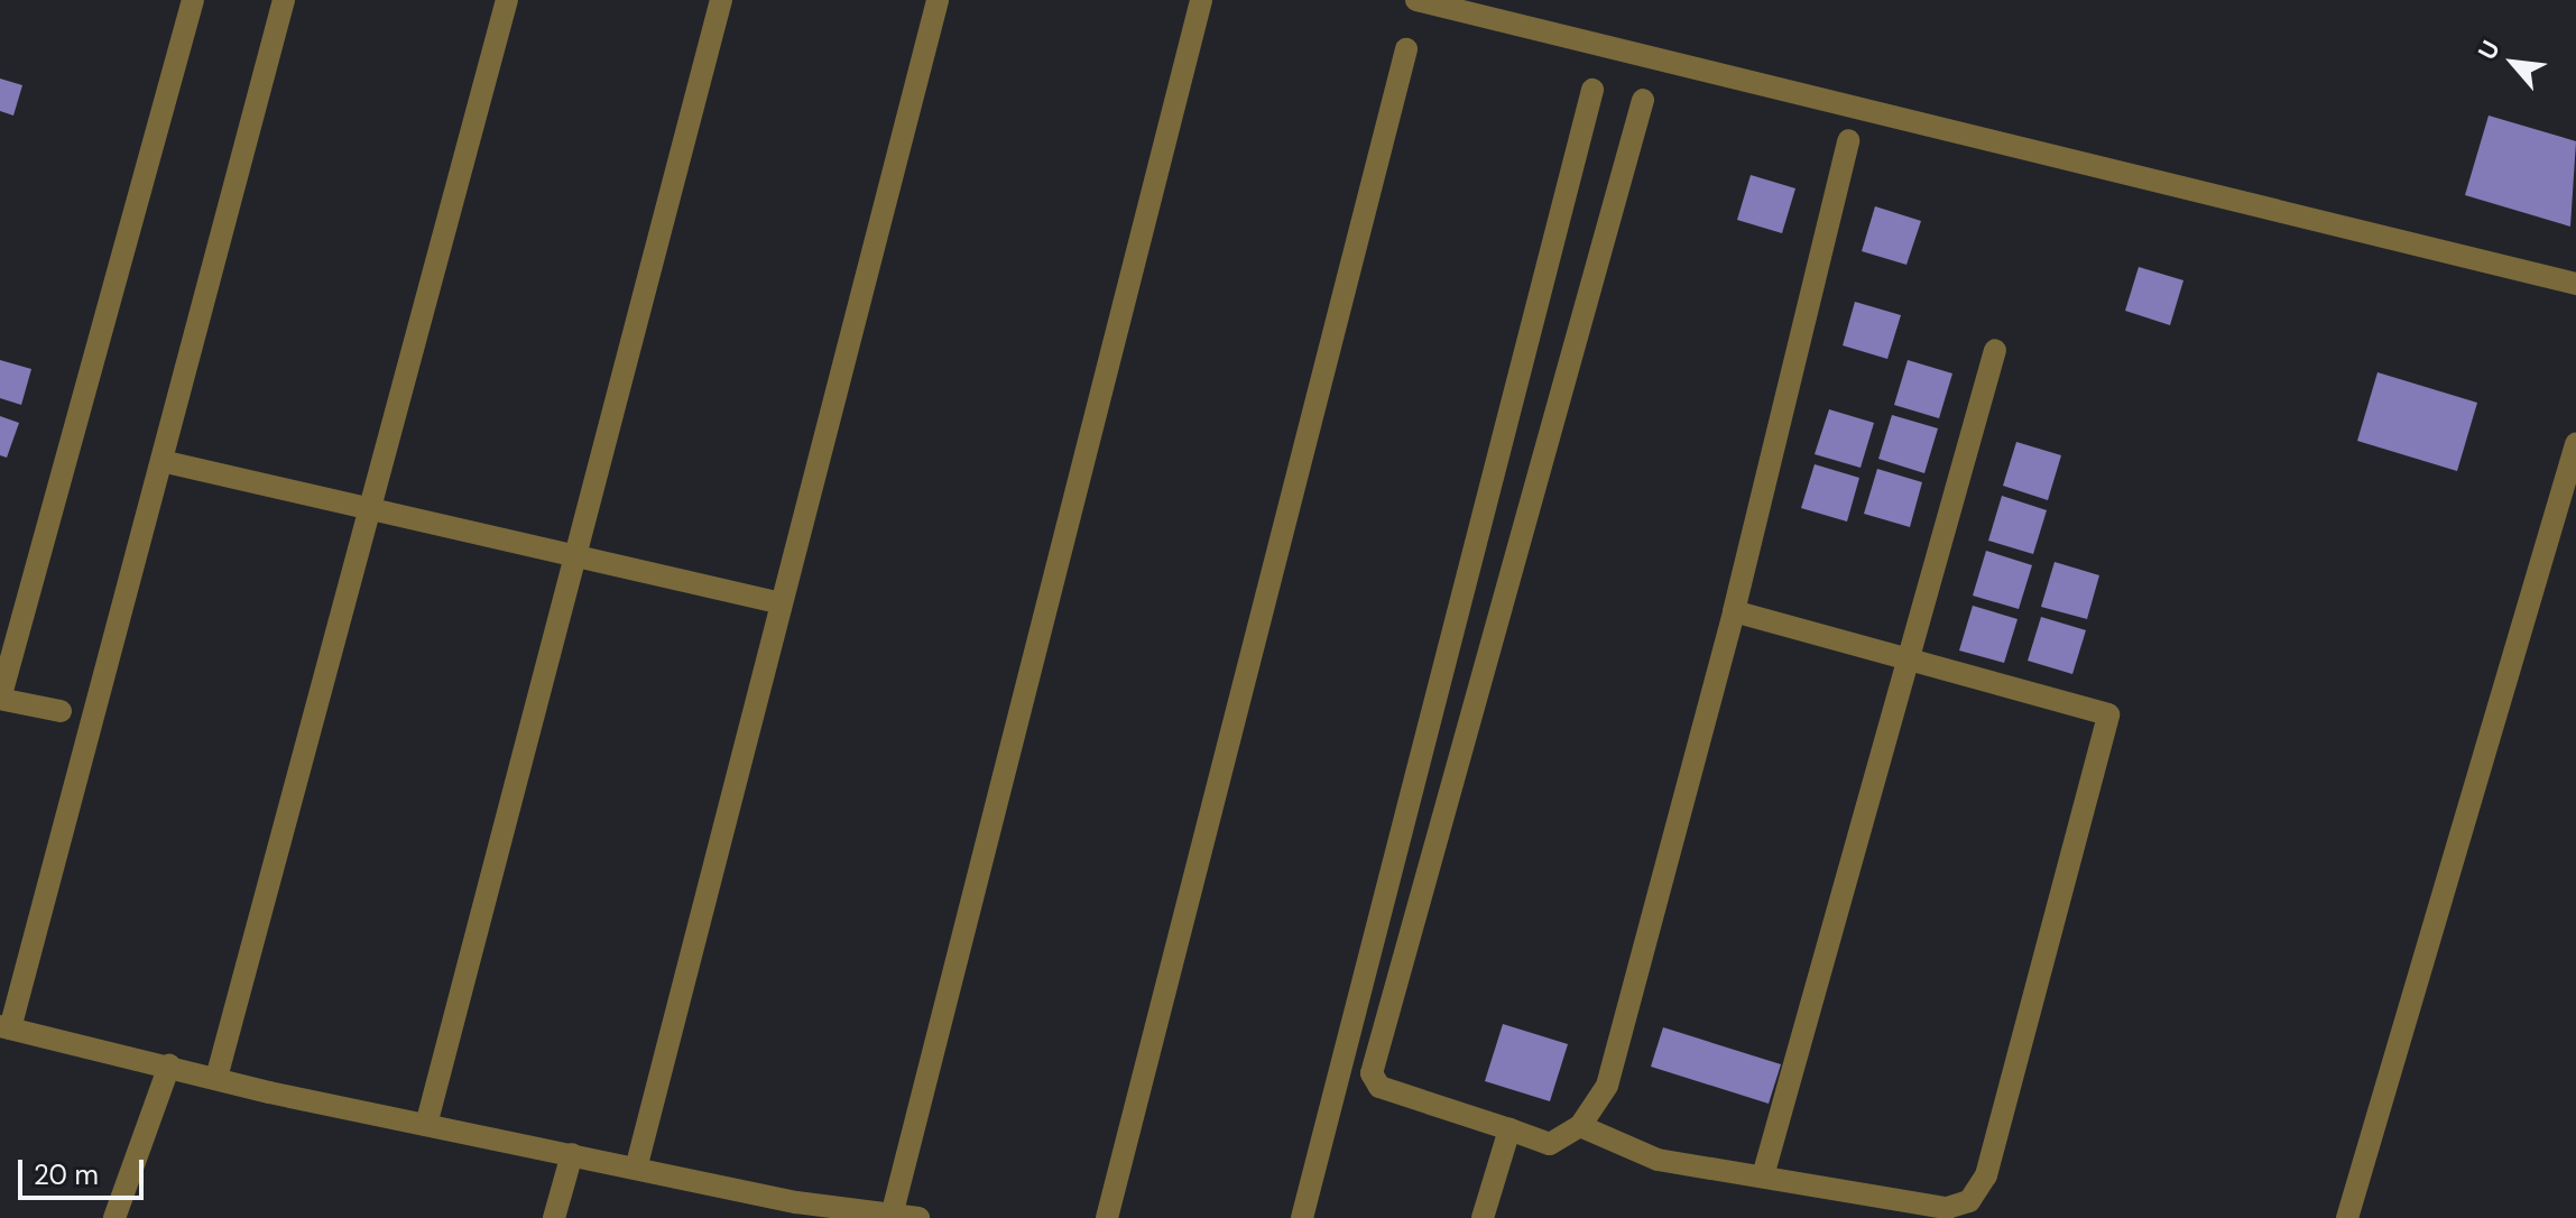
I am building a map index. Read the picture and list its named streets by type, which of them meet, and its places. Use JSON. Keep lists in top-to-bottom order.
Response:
{
  "scale_bar": "20 m",
  "north": "top left"
}
